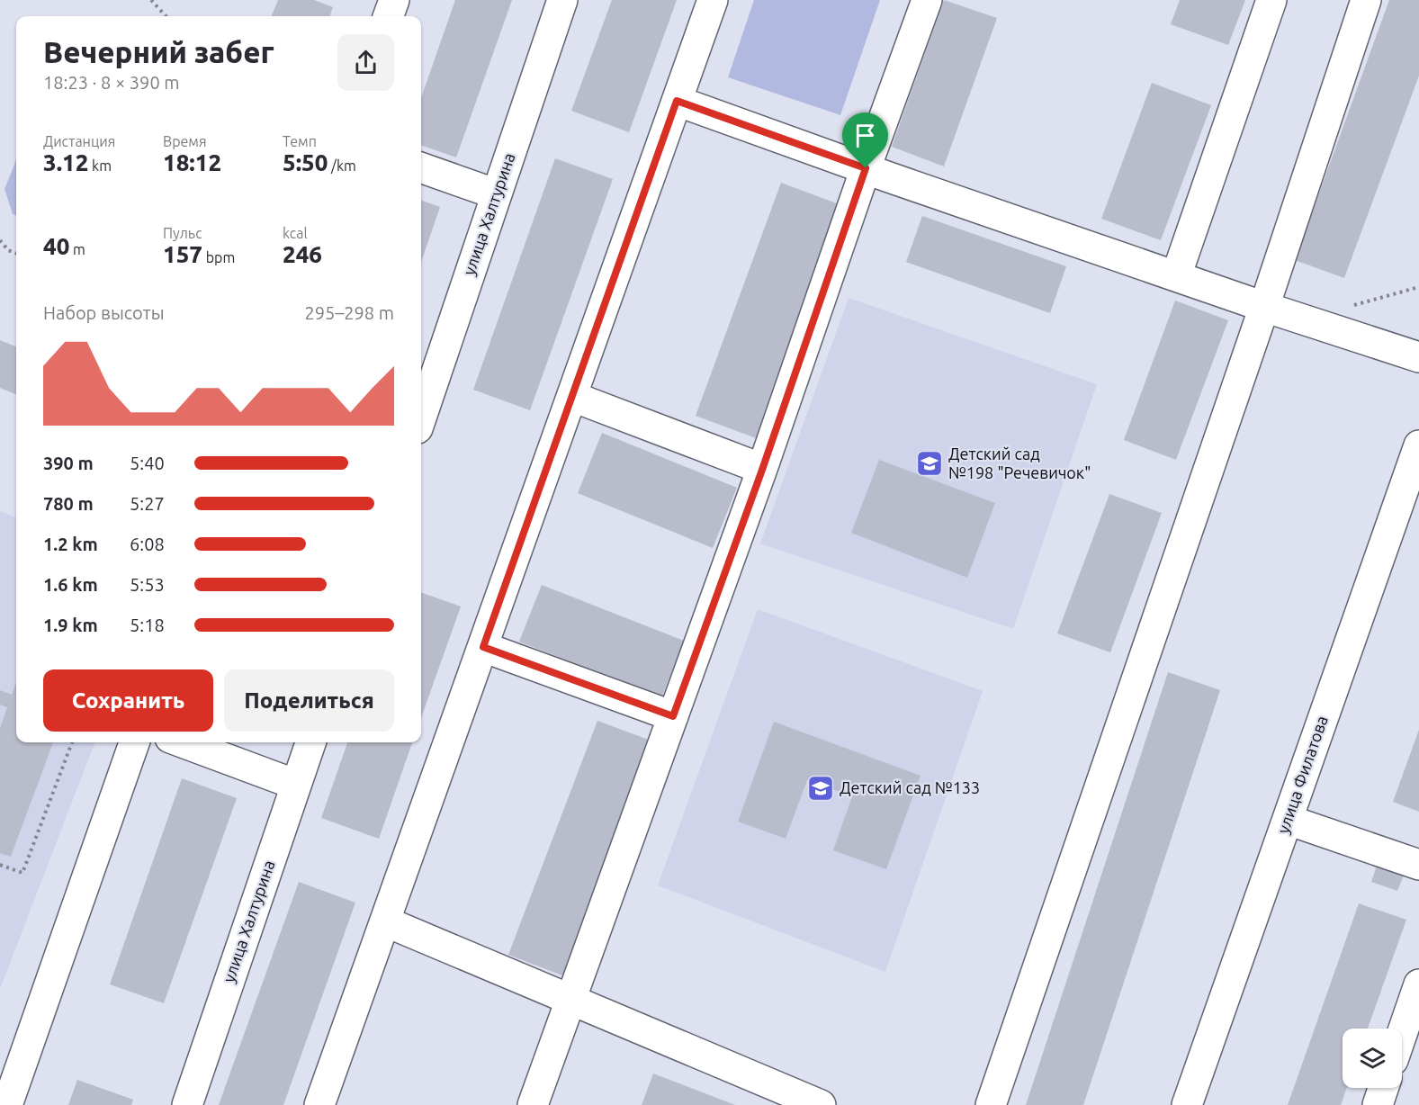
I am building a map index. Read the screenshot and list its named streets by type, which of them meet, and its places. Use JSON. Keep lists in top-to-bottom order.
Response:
{
  "streets": {
    "street": ["улица Халтурина", "улица Филатова"]
  },
  "places": {
    "school or university": ["Детский сад №198 \"Речевичок\"", "Детский сад №133"]
  },
  "page": {
    "heading": ["Вечерний забег", "18:23 · 8 × 390 m"],
    "stats": [
      ["Дистанция", "3.12 km"],
      ["Время", "18:12"],
      ["Темп", "5:50 /km"],
      ["40 m"],
      ["Пульс", "157 bpm"],
      ["kcal", "246"]
    ],
    "chart": ["Набор высоты", "295–298 m"],
    "list": [
      {
        "name": "390 m",
        "note": "5:40"
      },
      {
        "name": "780 m",
        "note": "5:27"
      },
      {
        "name": "1.2 km",
        "note": "6:08"
      },
      {
        "name": "1.6 km",
        "note": "5:53"
      },
      {
        "name": "1.9 km",
        "note": "5:18"
      }
    ],
    "buttons": ["Сохранить", "Поделиться"]
  }
}
